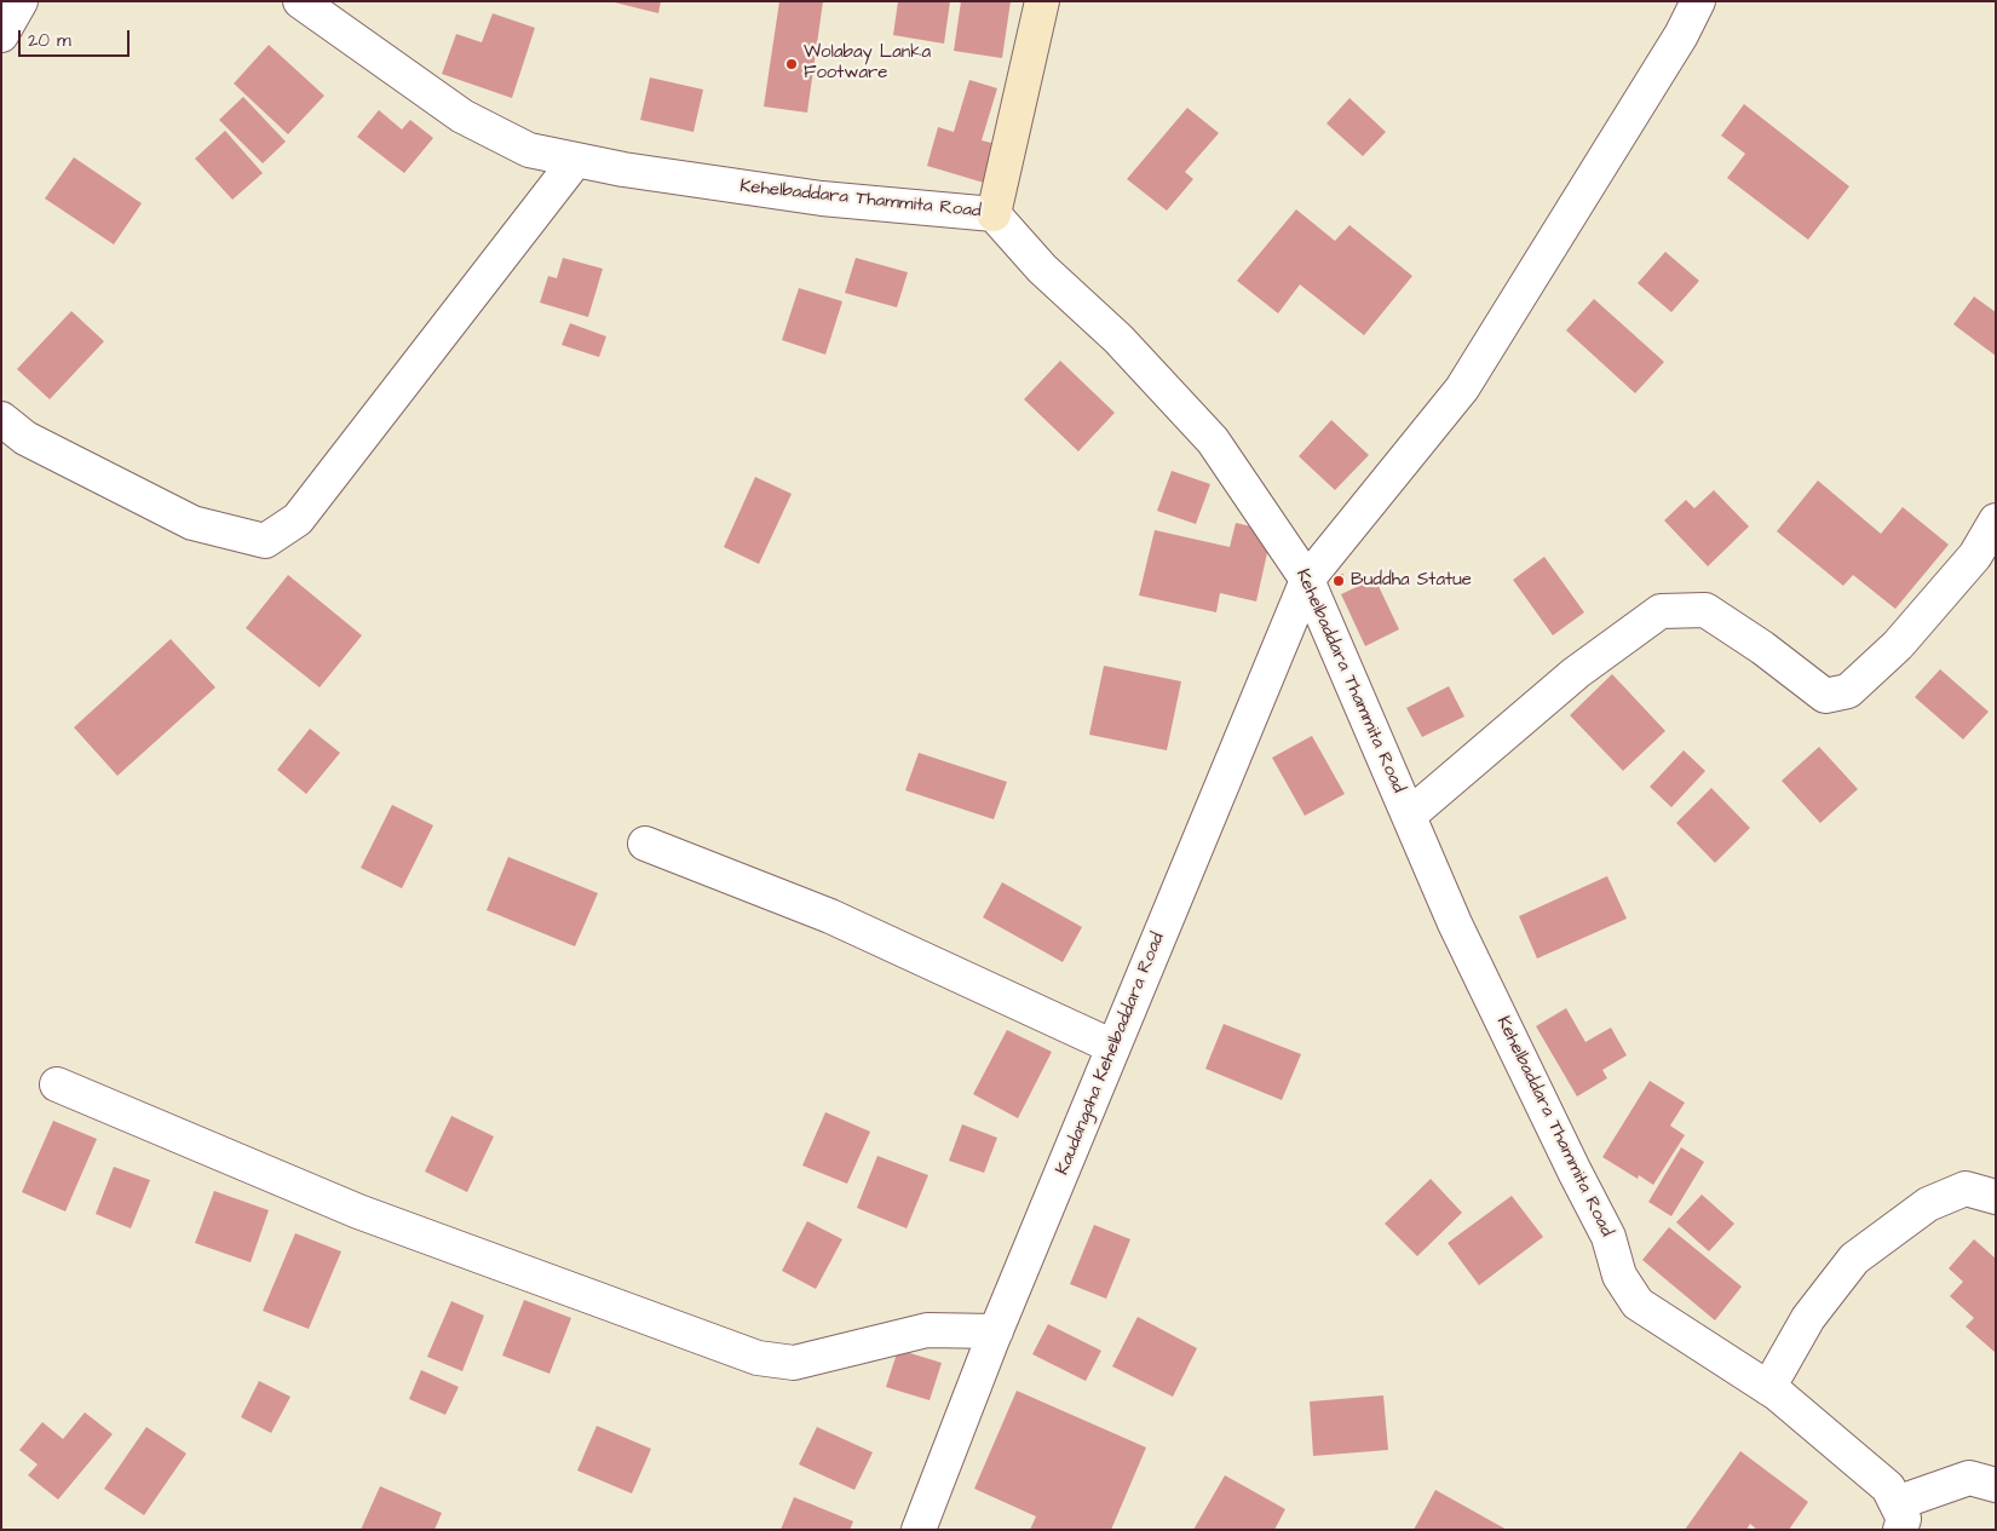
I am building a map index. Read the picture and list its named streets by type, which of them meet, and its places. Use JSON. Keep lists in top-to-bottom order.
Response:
{
  "streets": {
    "street": ["Kehelbaddara Thammita Road", "Kaudangaha Kehelbaddara Road"]
  },
  "crossings": [
    ["Kehelbaddara Thammita Road", "Kaudangaha Kehelbaddara Road"]
  ],
  "places": ["Wolabay Lanka Footware", "Buddha Statue"],
  "scale_bar": "20 m"
}
